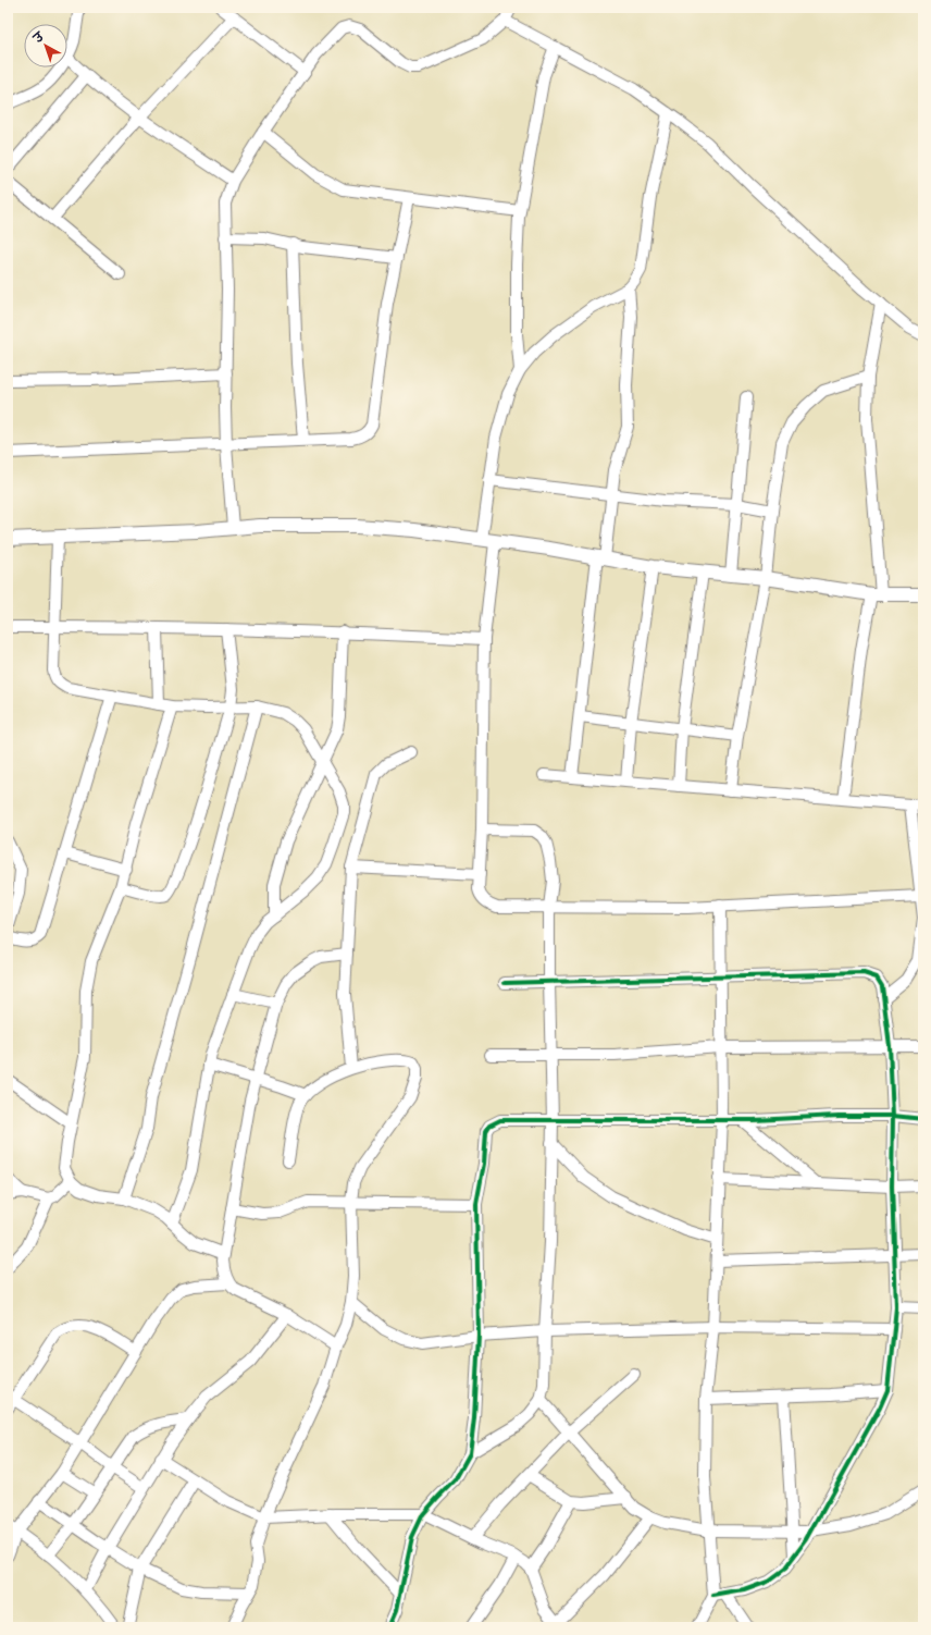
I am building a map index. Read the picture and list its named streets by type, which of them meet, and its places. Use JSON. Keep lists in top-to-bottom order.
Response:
{
  "north": "top left"
}
